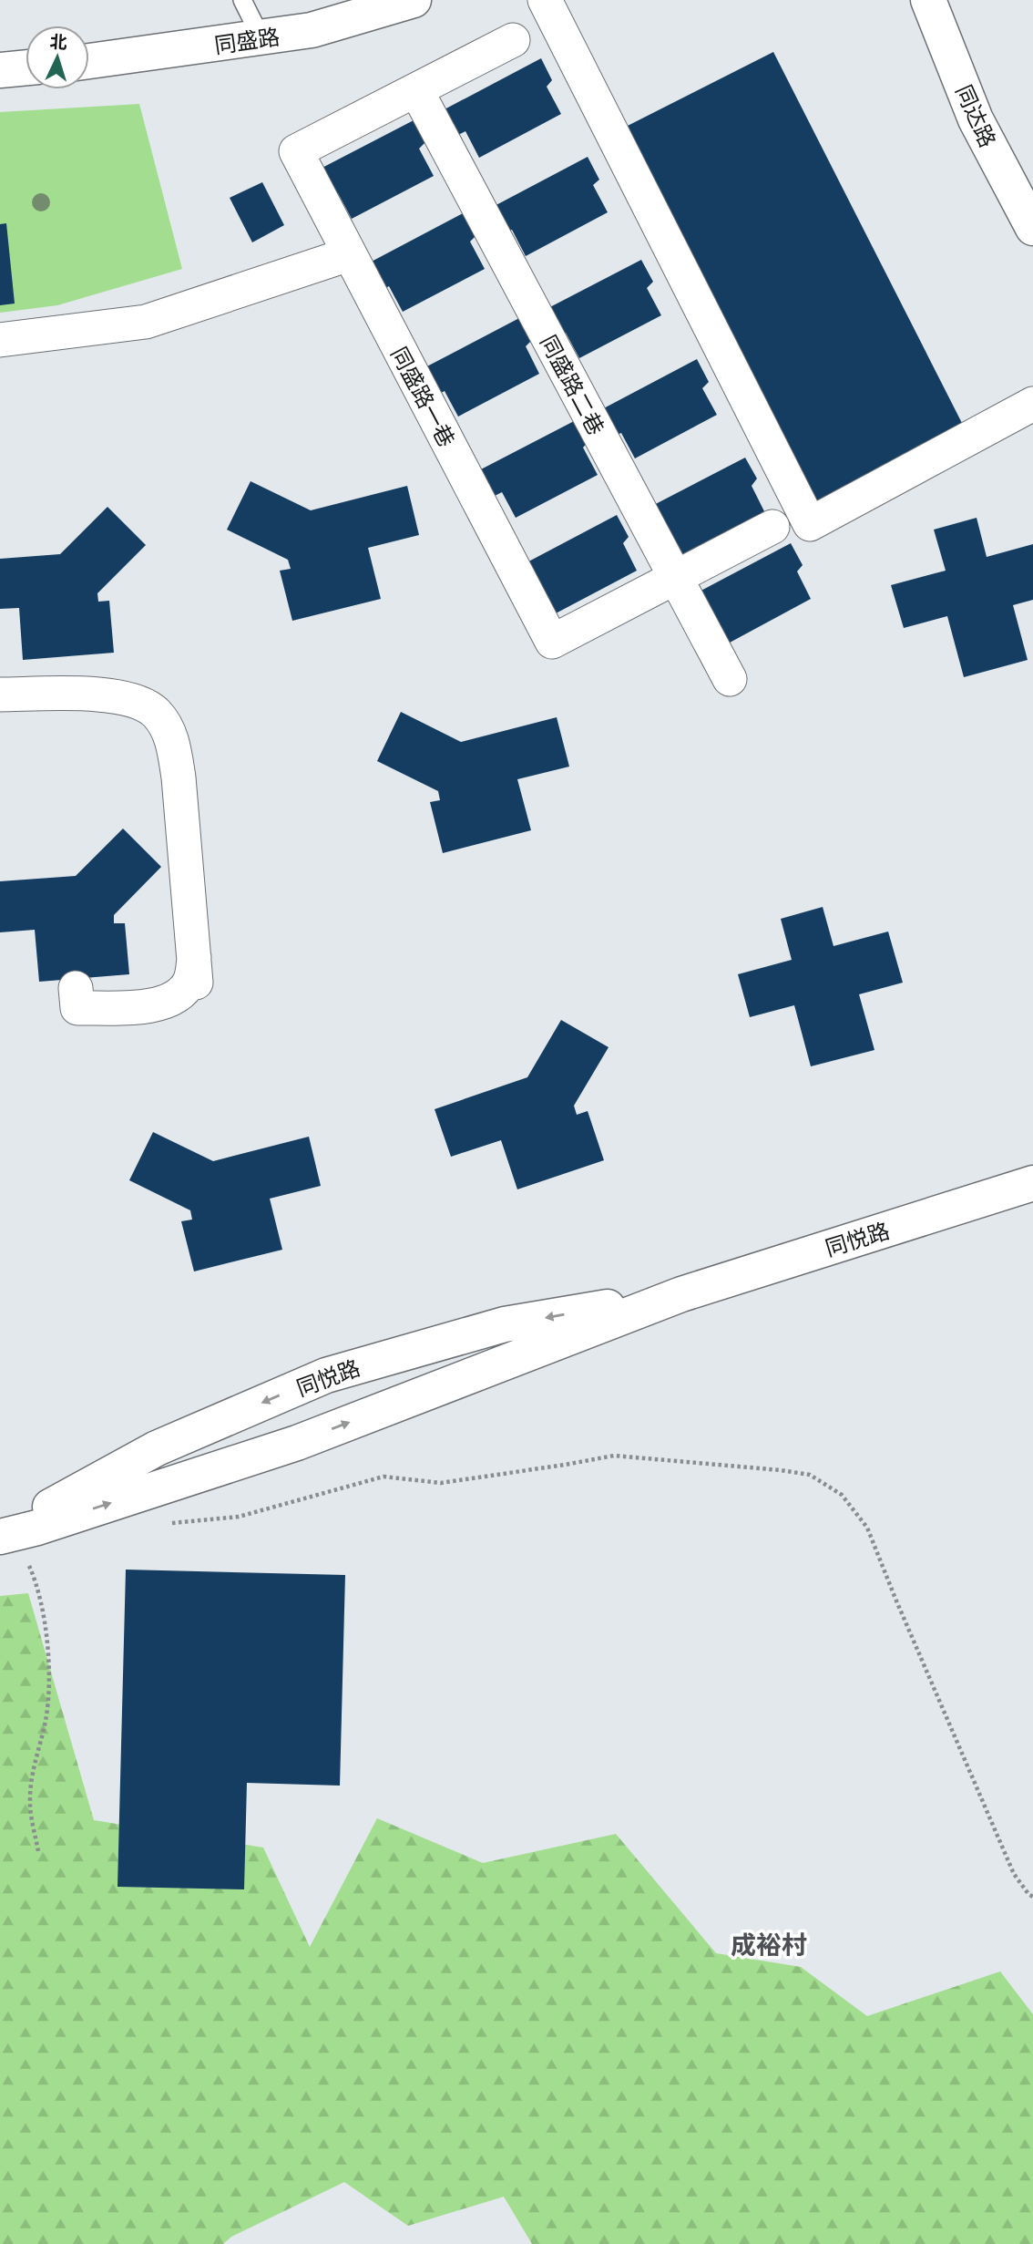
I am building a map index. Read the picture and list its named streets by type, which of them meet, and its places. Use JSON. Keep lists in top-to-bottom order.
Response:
{
  "streets": {
    "street": [
      "同盛路",
      "同达路",
      "同盛路二巷",
      "同盛路一巷",
      "同悦路"
    ]
  },
  "crossings": [
    ["同盛路二巷", "同盛路一巷"]
  ],
  "districts": ["成裕村"],
  "north": "top"
}
